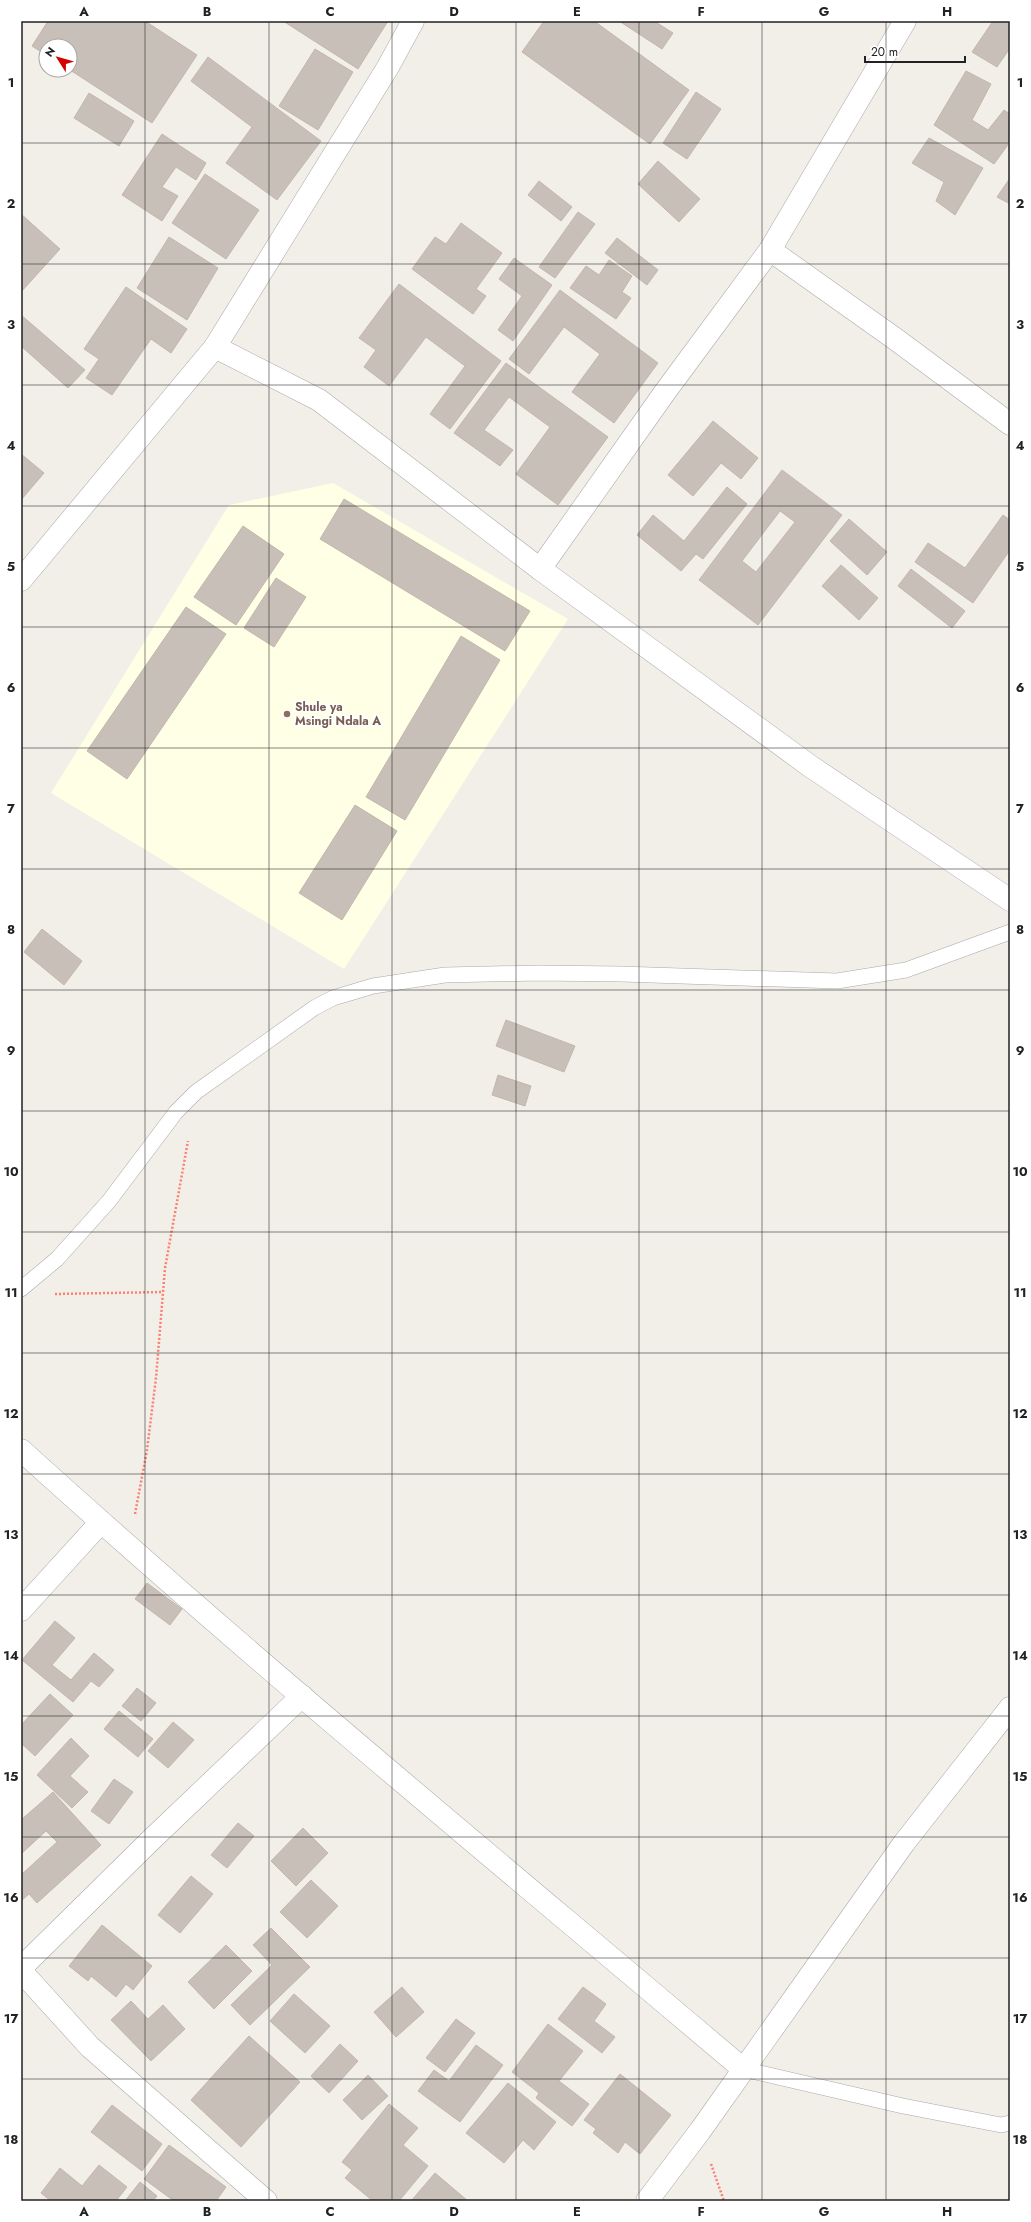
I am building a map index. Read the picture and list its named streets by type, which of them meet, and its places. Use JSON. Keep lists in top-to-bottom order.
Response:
{
  "places": ["Shule ya Msingi Ndala A"],
  "scale_bar": "20 m",
  "north": "top left",
  "grid": {
    "columns": [
      "A",
      "B",
      "C",
      "D",
      "E",
      "F",
      "G",
      "H"
    ],
    "rows": [
      "1",
      "2",
      "3",
      "4",
      "5",
      "6",
      "7",
      "8",
      "9",
      "10",
      "11",
      "12",
      "13",
      "14",
      "15",
      "16",
      "17",
      "18"
    ]
  }
}
